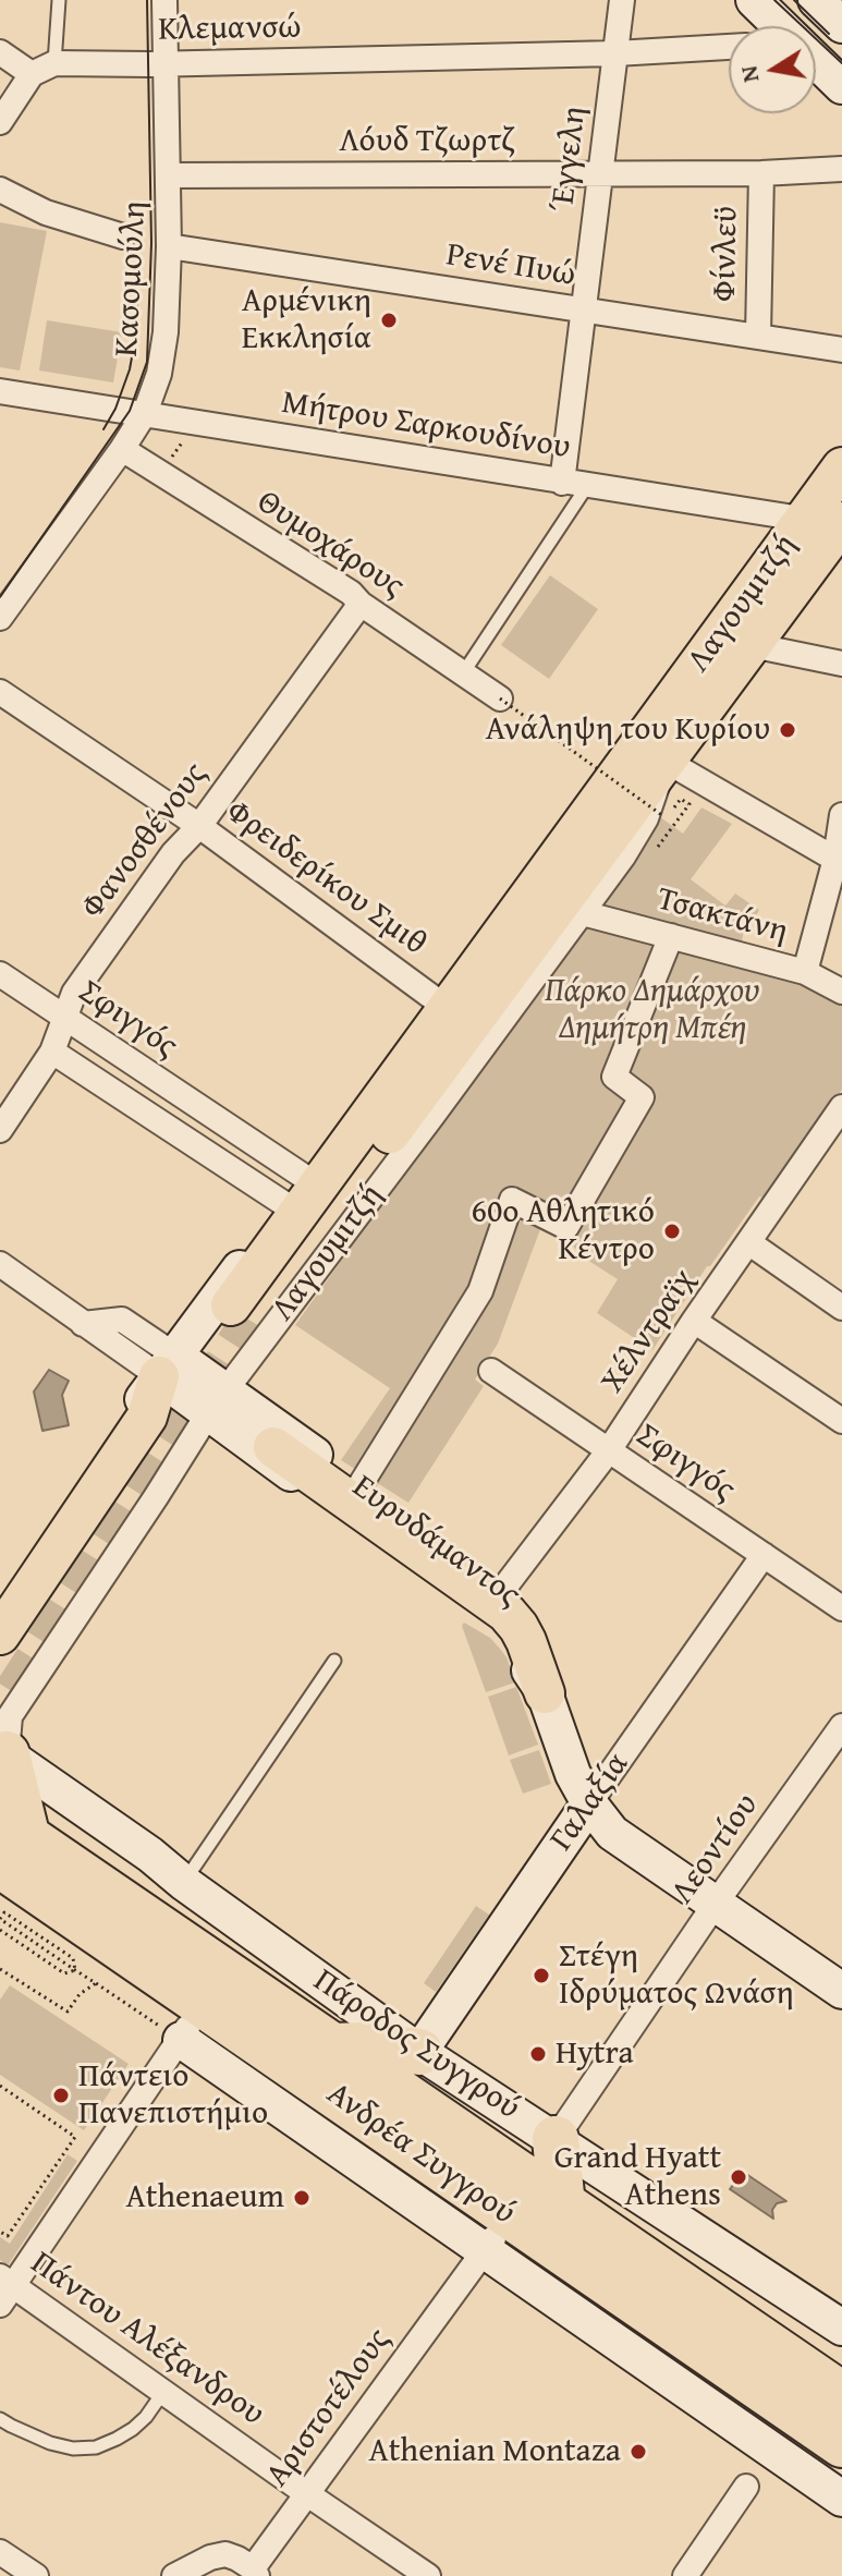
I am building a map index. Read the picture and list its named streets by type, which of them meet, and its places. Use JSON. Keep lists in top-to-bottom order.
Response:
{
  "streets": {
    "highway": ["Ανδρέα Συγγρού"],
    "main road": ["Λαγουμιτζή"],
    "street": [
      "Κλεμανσώ",
      "Λόυδ Τζωρτζ",
      "Έγγελη",
      "Φίνλεϋ",
      "Ρενέ Πυώ",
      "Κασομούλη",
      "Μήτρου Σαρκουδίνου",
      "Θυμοχάρους",
      "Φανοσθένους",
      "Φρειδερίκου Σμιθ",
      "Τσακτάνη",
      "Σφιγγός",
      "Χέλντραϊχ",
      "Ευρυδάμαντος",
      "Γαλαξία",
      "Λεοντίου",
      "Πάροδος Συγγρού",
      "Πάντου Αλέξανδρου",
      "Αριστοτέλους"
    ]
  },
  "crossings": [
    ["Κλεμανσώ", "Έγγελη"],
    ["Κλεμανσώ", "Κασομούλη"],
    ["Λόυδ Τζωρτζ", "Έγγελη"],
    ["Λόυδ Τζωρτζ", "Φίνλεϋ"],
    ["Λόυδ Τζωρτζ", "Κασομούλη"],
    ["Έγγελη", "Ρενέ Πυώ"],
    ["Έγγελη", "Μήτρου Σαρκουδίνου"],
    ["Φίνλεϋ", "Ρενέ Πυώ"],
    ["Ρενέ Πυώ", "Κασομούλη"],
    ["Κασομούλη", "Μήτρου Σαρκουδίνου"],
    ["Κασομούλη", "Θυμοχάρους"],
    ["Μήτρου Σαρκουδίνου", "Λαγουμιτζή"],
    ["Θυμοχάρους", "Φανοσθένους"],
    ["Λαγουμιτζή", "Φρειδερίκου Σμιθ"],
    ["Λαγουμιτζή", "Τσακτάνη"],
    ["Λαγουμιτζή", "Σφιγγός"],
    ["Λαγουμιτζή", "Ευρυδάμαντος"],
    ["Λαγουμιτζή", "Πάροδος Συγγρού"],
    ["Φανοσθένους", "Φρειδερίκου Σμιθ"],
    ["Φανοσθένους", "Σφιγγός"],
    ["Σφιγγός", "Χέλντραϊχ"],
    ["Σφιγγός", "Γαλαξία"],
    ["Χέλντραϊχ", "Ευρυδάμαντος"],
    ["Ευρυδάμαντος", "Γαλαξία"],
    ["Ευρυδάμαντος", "Λεοντίου"],
    ["Γαλαξία", "Πάροδος Συγγρού"],
    ["Λεοντίου", "Πάροδος Συγγρού"],
    ["Ανδρέα Συγγρού", "Αριστοτέλους"],
    ["Πάντου Αλέξανδρου", "Αριστοτέλους"]
  ],
  "parks": ["Πάρκο Δημάρχου Δημήτρη Μπέη"],
  "places": [
    "Αρμένικη Εκκλησία",
    "Ανάληψη του Κυρίου",
    "60ο Αθλητικό Κέντρο",
    "Στέγη Iδρύματος Ωνάση",
    "Hytra",
    "Πάντειο Πανεπιστήμιο",
    "Grand Hyatt Athens",
    "Athenaeum",
    "Athenian Montaza"
  ],
  "north": "left"
}
